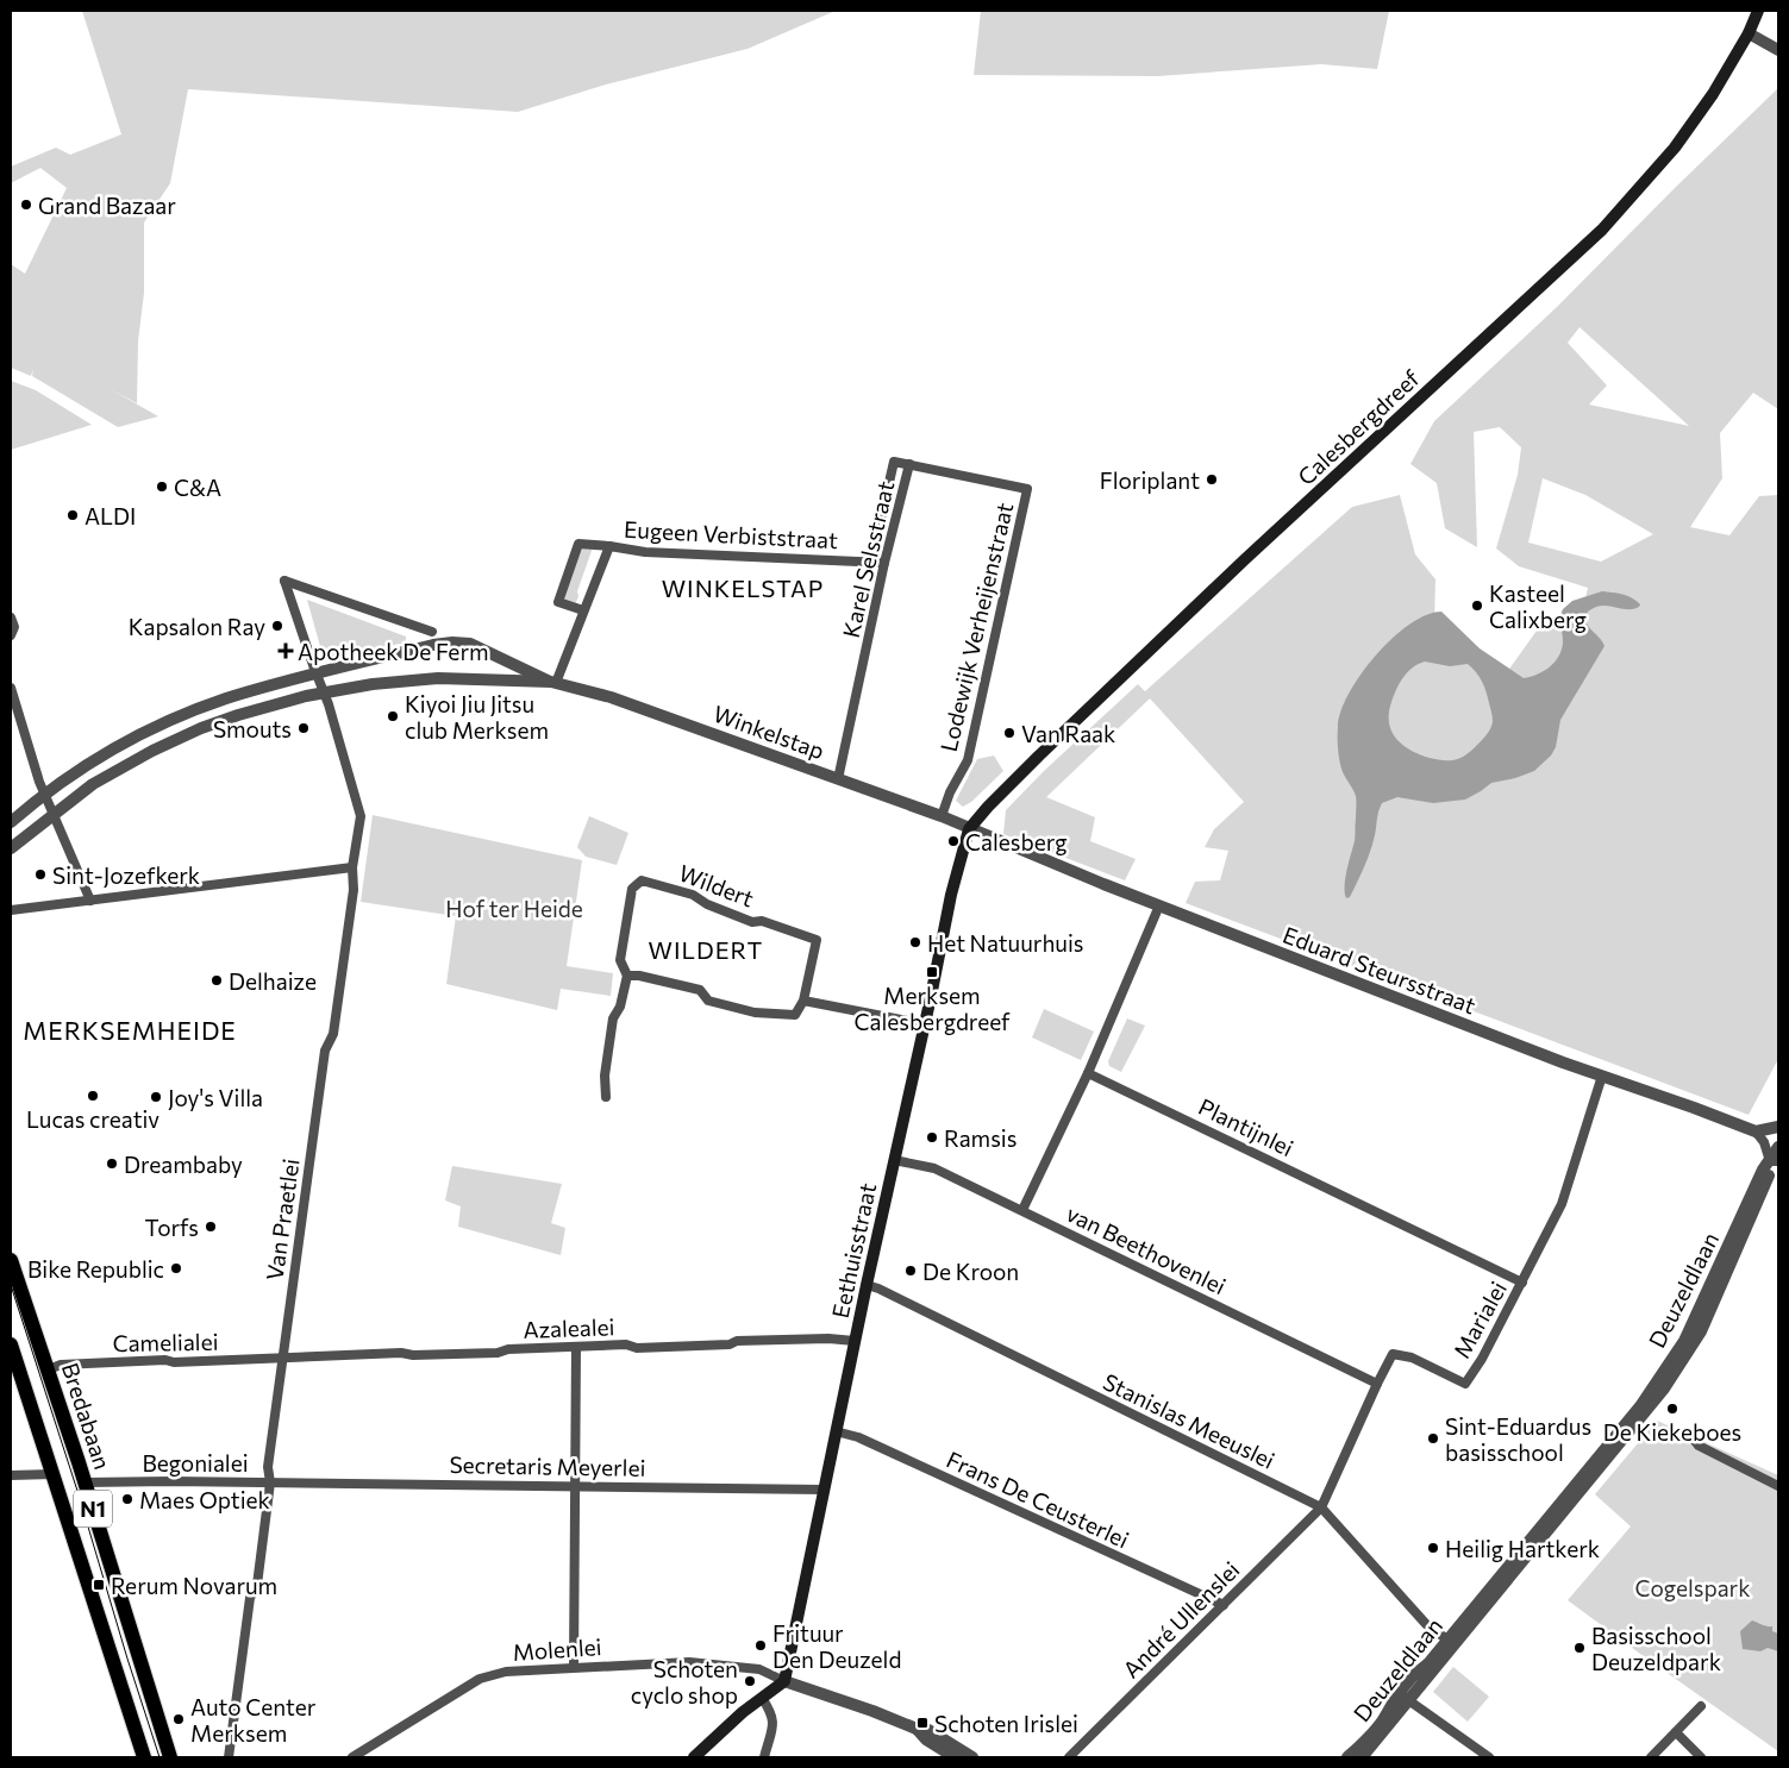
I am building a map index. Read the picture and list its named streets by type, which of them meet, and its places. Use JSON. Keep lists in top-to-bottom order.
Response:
{
  "streets": {
    "main road": [
      "Calesbergdreef",
      "Eethuisstraat",
      "Bredabaan",
      "N1"
    ],
    "street": [
      "Eugeen Verbiststraat",
      "Karel Selsstraat",
      "Lodewijk Verheijenstraat",
      "Winkelstap",
      "Wildert",
      "Eduard Steursstraat",
      "Plantijnlei",
      "Van Praetlei",
      "van Beethovenlei",
      "Deuzeldlaan",
      "Marialei",
      "Azalealei",
      "Camelialei",
      "Stanislas Meeuslei",
      "Begonialei",
      "Secretaris Meyerlei",
      "Frans De Ceusterlei",
      "André Ullenslei",
      "Molenlei"
    ]
  },
  "crossings": [
    ["Calesbergdreef", "Winkelstap"],
    ["Calesbergdreef", "Eduard Steursstraat"],
    ["Calesbergdreef", "Eethuisstraat"],
    ["Eugeen Verbiststraat", "Karel Selsstraat"],
    ["Eugeen Verbiststraat", "Winkelstap"],
    ["Karel Selsstraat", "Lodewijk Verheijenstraat"],
    ["Karel Selsstraat", "Winkelstap"],
    ["Lodewijk Verheijenstraat", "Winkelstap"],
    ["Winkelstap", "Eduard Steursstraat"],
    ["Winkelstap", "Van Praetlei"],
    ["Winkelstap", "Eethuisstraat"],
    ["Eduard Steursstraat", "Eethuisstraat"],
    ["Eduard Steursstraat", "Marialei"],
    ["Plantijnlei", "Marialei"],
    ["Van Praetlei", "Azalealei"],
    ["Van Praetlei", "Camelialei"],
    ["Van Praetlei", "Begonialei"],
    ["Van Praetlei", "Secretaris Meyerlei"],
    ["van Beethovenlei", "Eethuisstraat"],
    ["van Beethovenlei", "Marialei"],
    ["Eethuisstraat", "Azalealei"],
    ["Eethuisstraat", "Stanislas Meeuslei"],
    ["Eethuisstraat", "Secretaris Meyerlei"],
    ["Eethuisstraat", "Frans De Ceusterlei"],
    ["Eethuisstraat", "Molenlei"],
    ["Deuzeldlaan", "Stanislas Meeuslei"],
    ["Marialei", "Stanislas Meeuslei"],
    ["Marialei", "André Ullenslei"],
    ["Azalealei", "Camelialei"],
    ["Camelialei", "Bredabaan"],
    ["Bredabaan", "Begonialei"],
    ["Stanislas Meeuslei", "André Ullenslei"],
    ["Begonialei", "Secretaris Meyerlei"],
    ["Frans De Ceusterlei", "André Ullenslei"]
  ],
  "districts": ["WINKELSTAP", "WILDERT", "MERKSEMHEIDE"],
  "parks": ["Hof ter Heide", "Cogelspark"],
  "places": {
    "other": [
      "Grand Bazaar",
      "Floriplant",
      "C&A",
      "ALDI",
      "Kasteel Calixberg",
      "Kapsalon Ray",
      "Kiyoi Jiu Jitsu club Merksem",
      "Smouts",
      "Van Raak",
      "Calesberg",
      "Sint-Jozefkerk",
      "Het Natuurhuis",
      "Delhaize",
      "Lucas creativ",
      "Joy's Villa",
      "Ramsis",
      "Dreambaby",
      "Torfs",
      "Bike Republic",
      "De Kroon",
      "De Kiekeboes",
      "Sint-Eduardus basisschool",
      "Maes Optiek",
      "Heilig Hartkerk",
      "Frituur Den Deuzeld",
      "Basisschool Deuzeldpark",
      "Schoten cyclo shop",
      "Auto Center Merksem"
    ],
    "health": ["Apotheek De Ferm"],
    "transit": ["Merksem Calesbergdreef", "Rerum Novarum", "Schoten Irislei"]
  }
}
